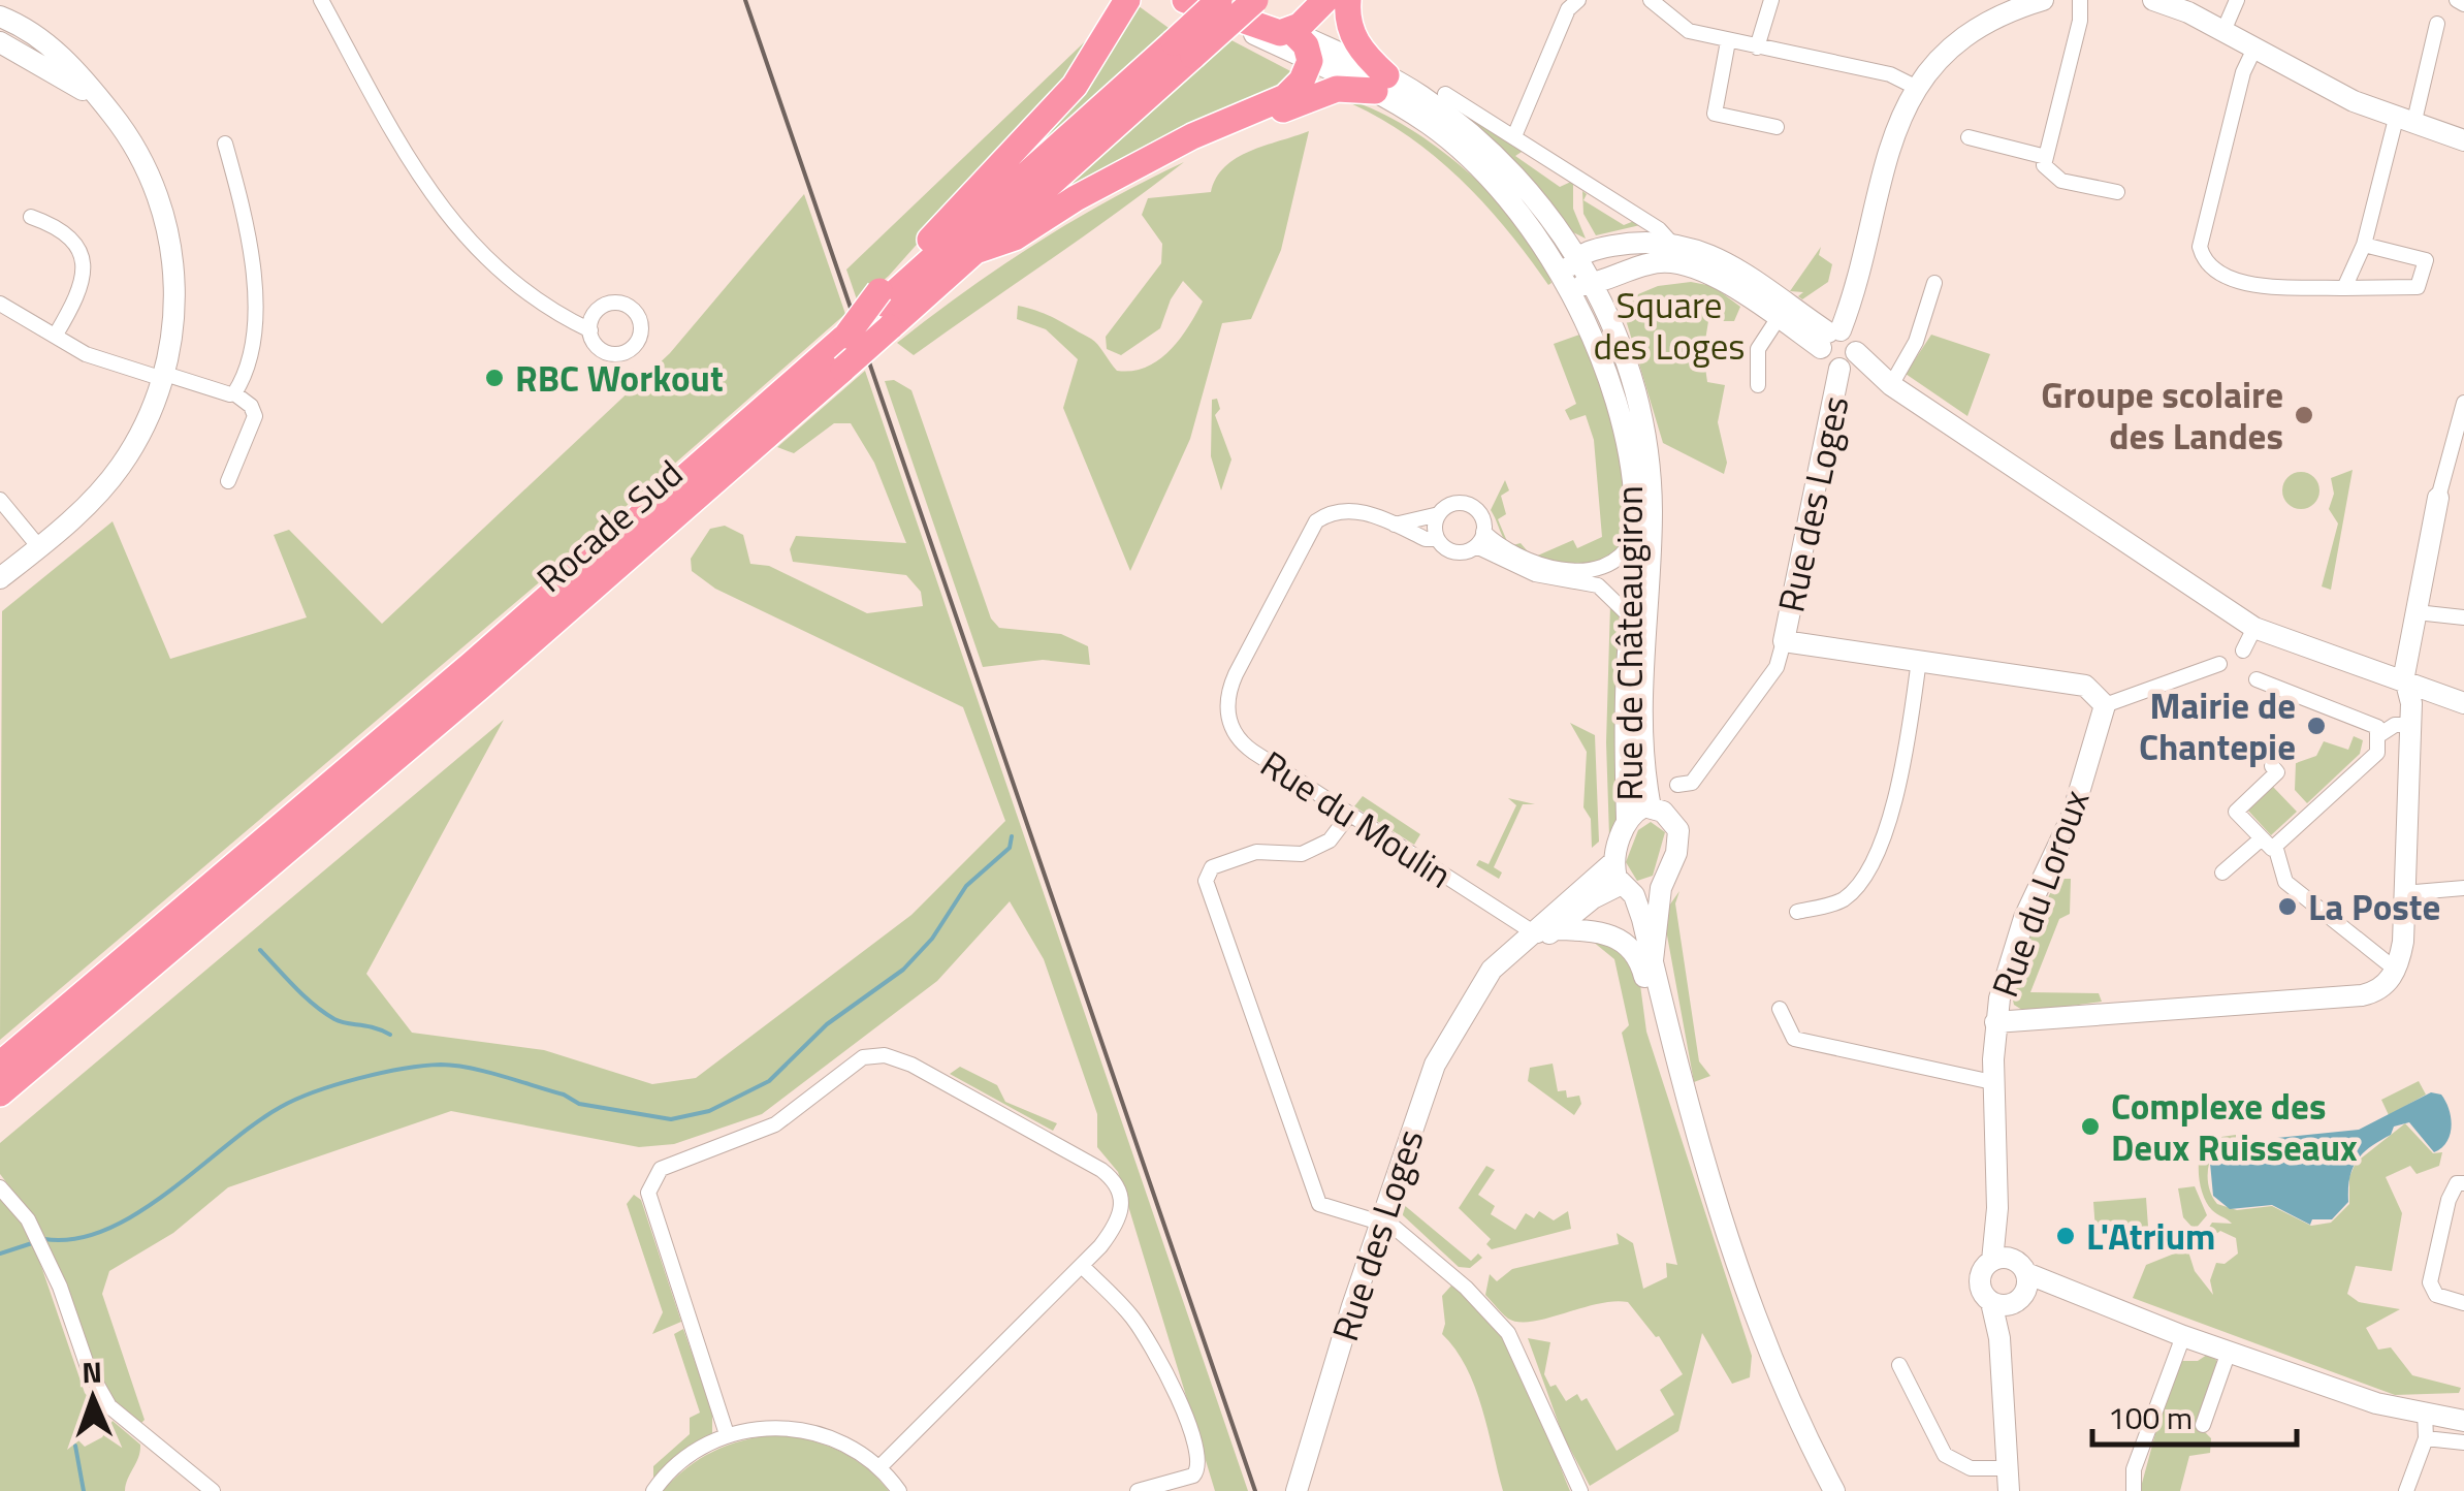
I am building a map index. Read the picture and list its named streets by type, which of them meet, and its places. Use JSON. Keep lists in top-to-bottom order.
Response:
{
  "streets": {
    "highway": ["Rocade Sud"],
    "street": [
      "Rue des Loges",
      "Rue de Châteaugiron",
      "Rue du Moulin",
      "Rue du Loroux"
    ]
  },
  "crossings": [
    ["Rue des Loges", "Rue de Châteaugiron"],
    ["Rue des Loges", "Rue du Moulin"],
    ["Rocade Sud", "Rue de Châteaugiron"]
  ],
  "parks": ["Square des Loges"],
  "places": [
    "RBC Workout",
    "Groupe scolaire des Landes",
    "Mairie de Chantepie",
    "La Poste",
    "Complexe des Deux Ruisseaux",
    "L'Atrium"
  ],
  "scale_bar": "100 m",
  "north": "top"
}
